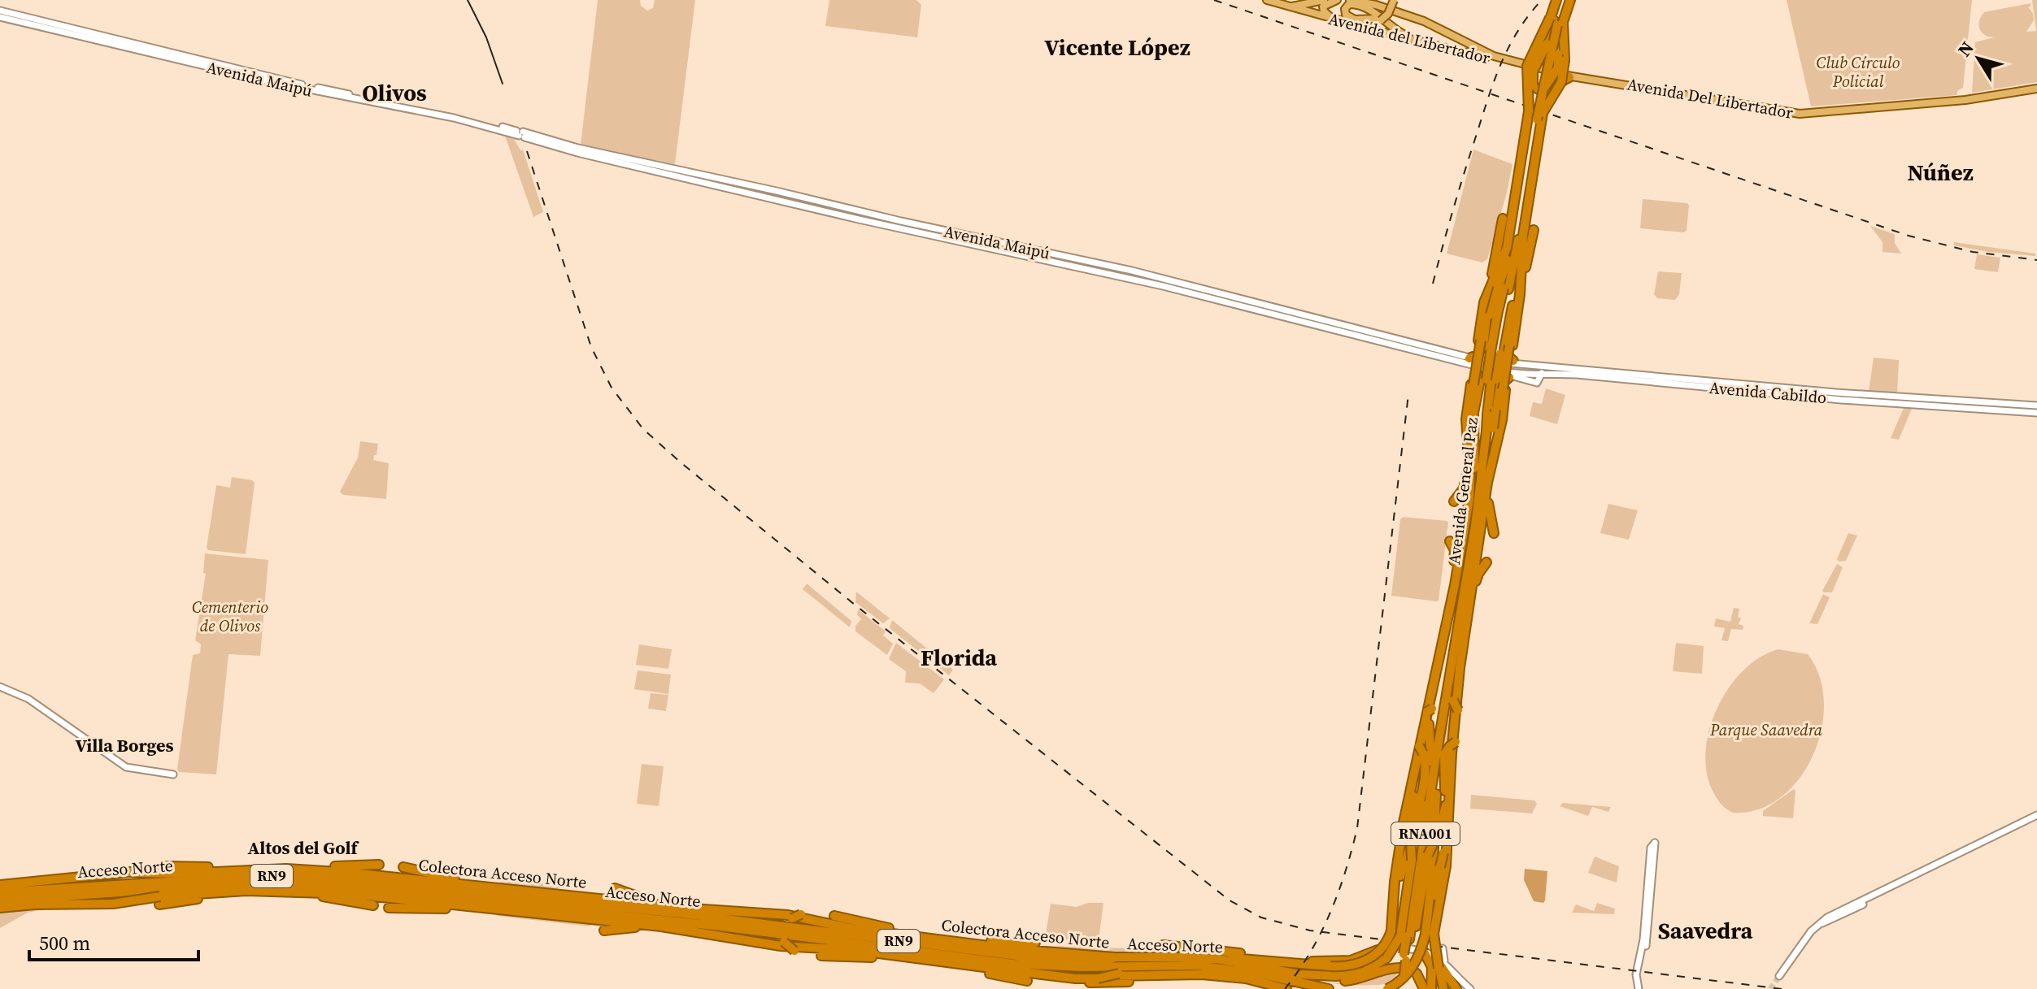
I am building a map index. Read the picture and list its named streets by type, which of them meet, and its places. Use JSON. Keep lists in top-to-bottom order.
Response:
{
  "streets": {
    "highway": [
      "Avenida General Paz",
      "RNA001",
      "Acceso Norte",
      "Colectora Acceso Norte",
      "RN9"
    ],
    "main road": [
      "Avenida del Libertador",
      "Avenida Maipú",
      "Avenida Del Libertador",
      "Avenida Cabildo"
    ]
  },
  "crossings": [
    ["Avenida del Libertador", "Avenida Del Libertador"],
    ["Avenida del Libertador", "Avenida General Paz"],
    ["Avenida Maipú", "Avenida Cabildo"],
    ["Avenida Del Libertador", "Avenida General Paz"],
    ["Acceso Norte", "Colectora Acceso Norte"]
  ],
  "districts": [
    "Vicente López",
    "Olivos",
    "Núñez",
    "Florida",
    "Villa Borges",
    "Altos del Golf",
    "Saavedra"
  ],
  "parks": ["Club Círculo Policial", "Cementerio de Olivos", "Parque Saavedra"],
  "scale_bar": "500 m",
  "north": "top left"
}
